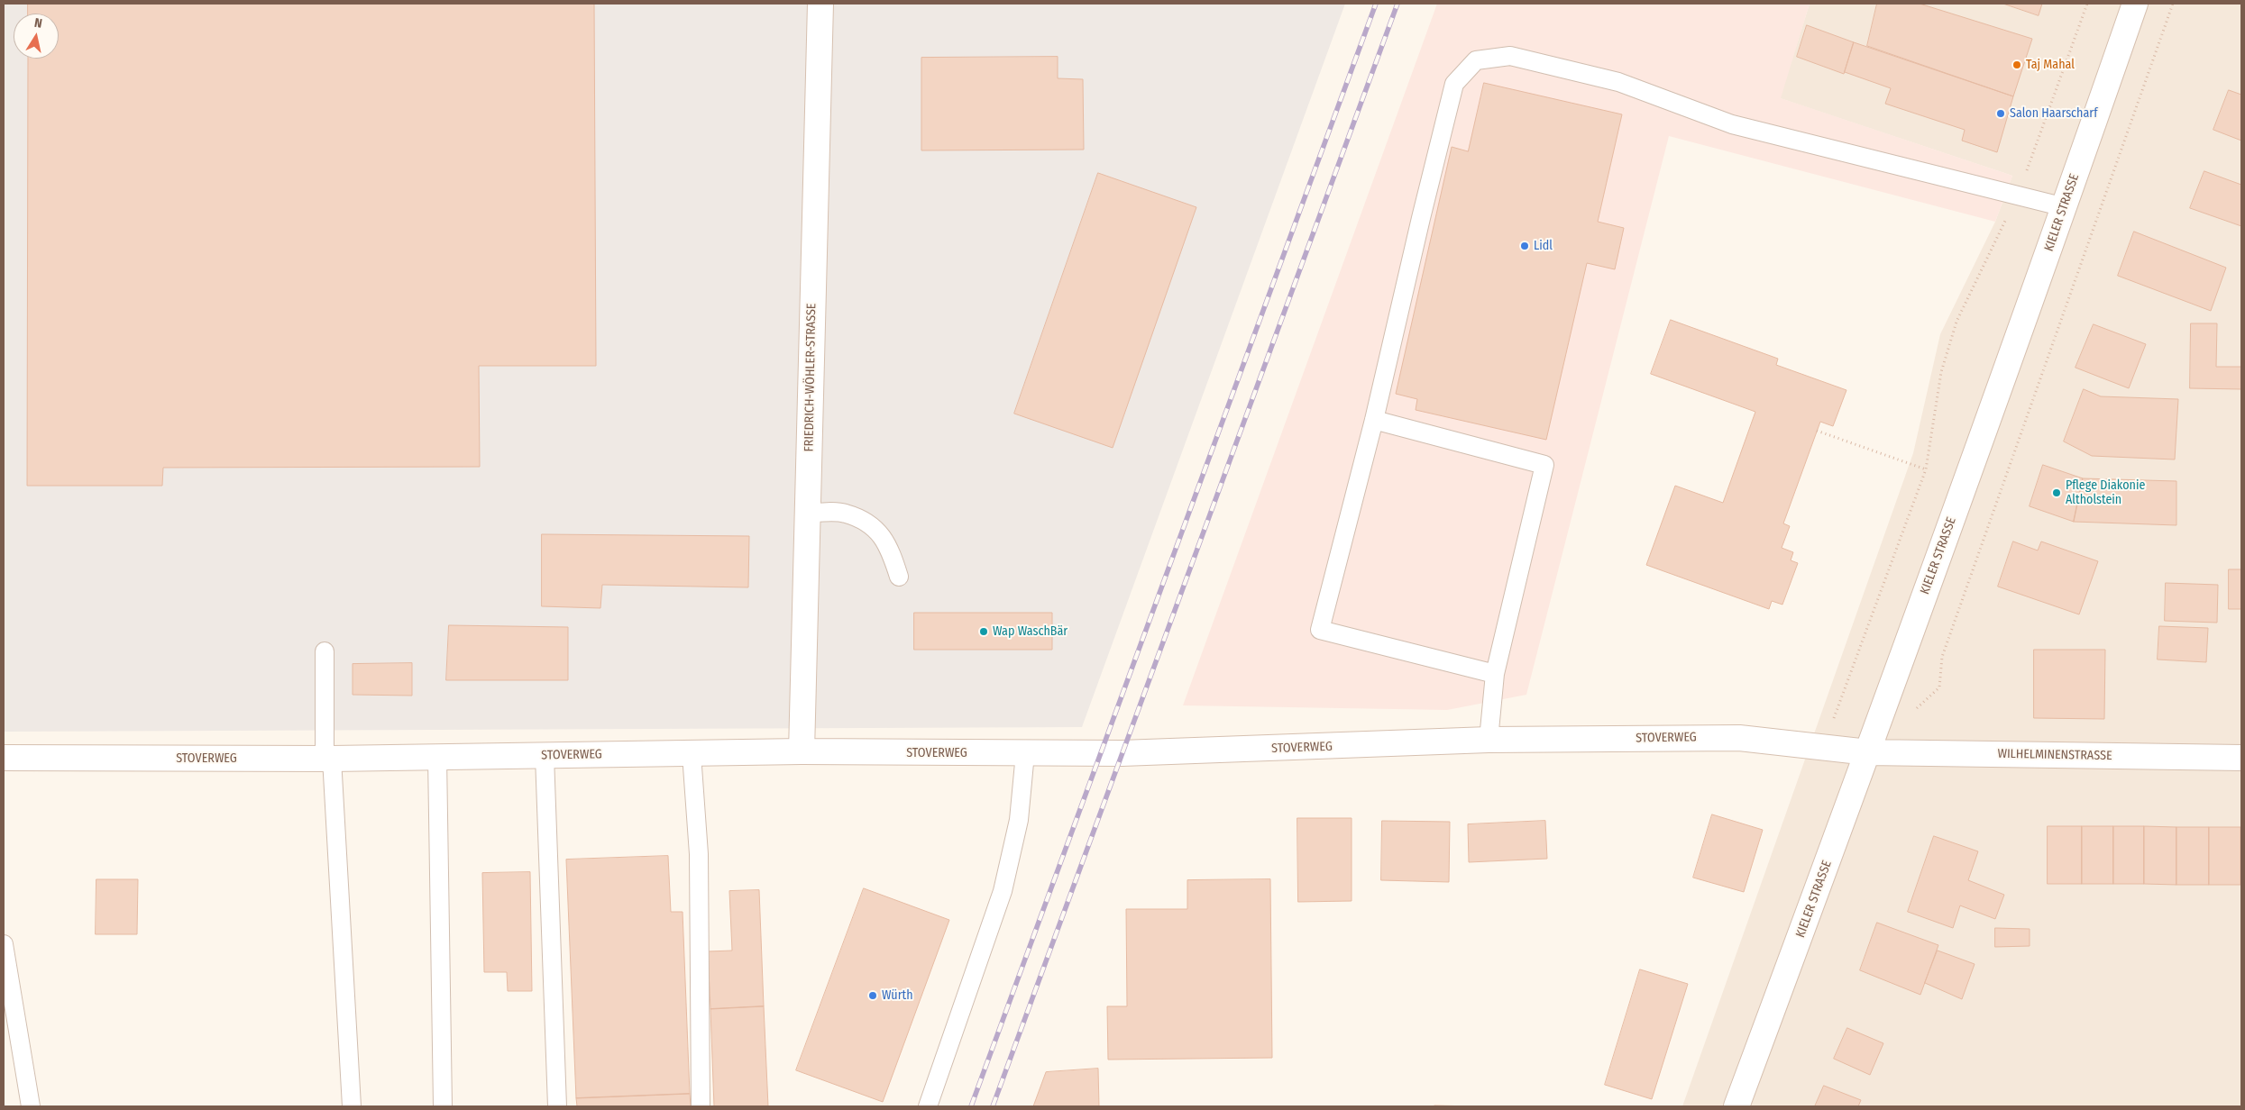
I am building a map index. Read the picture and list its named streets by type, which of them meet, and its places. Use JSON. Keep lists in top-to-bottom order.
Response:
{
  "streets": {
    "street": [
      "KIELER STRASSE",
      "FRIEDRICH-WÖHLER-STRASSE",
      "STOVERWEG",
      "WILHELMINENSTRASSE"
    ]
  },
  "crossings": [
    ["KIELER STRASSE", "STOVERWEG"],
    ["KIELER STRASSE", "WILHELMINENSTRASSE"],
    ["FRIEDRICH-WÖHLER-STRASSE", "STOVERWEG"],
    ["STOVERWEG", "WILHELMINENSTRASSE"]
  ],
  "places": [
    "Taj Mahal",
    "Salon Haarscharf",
    "Lidl",
    "Pflege Diakonie Altholstein",
    "Wap WaschBär",
    "Würth"
  ],
  "north": "top"
}
